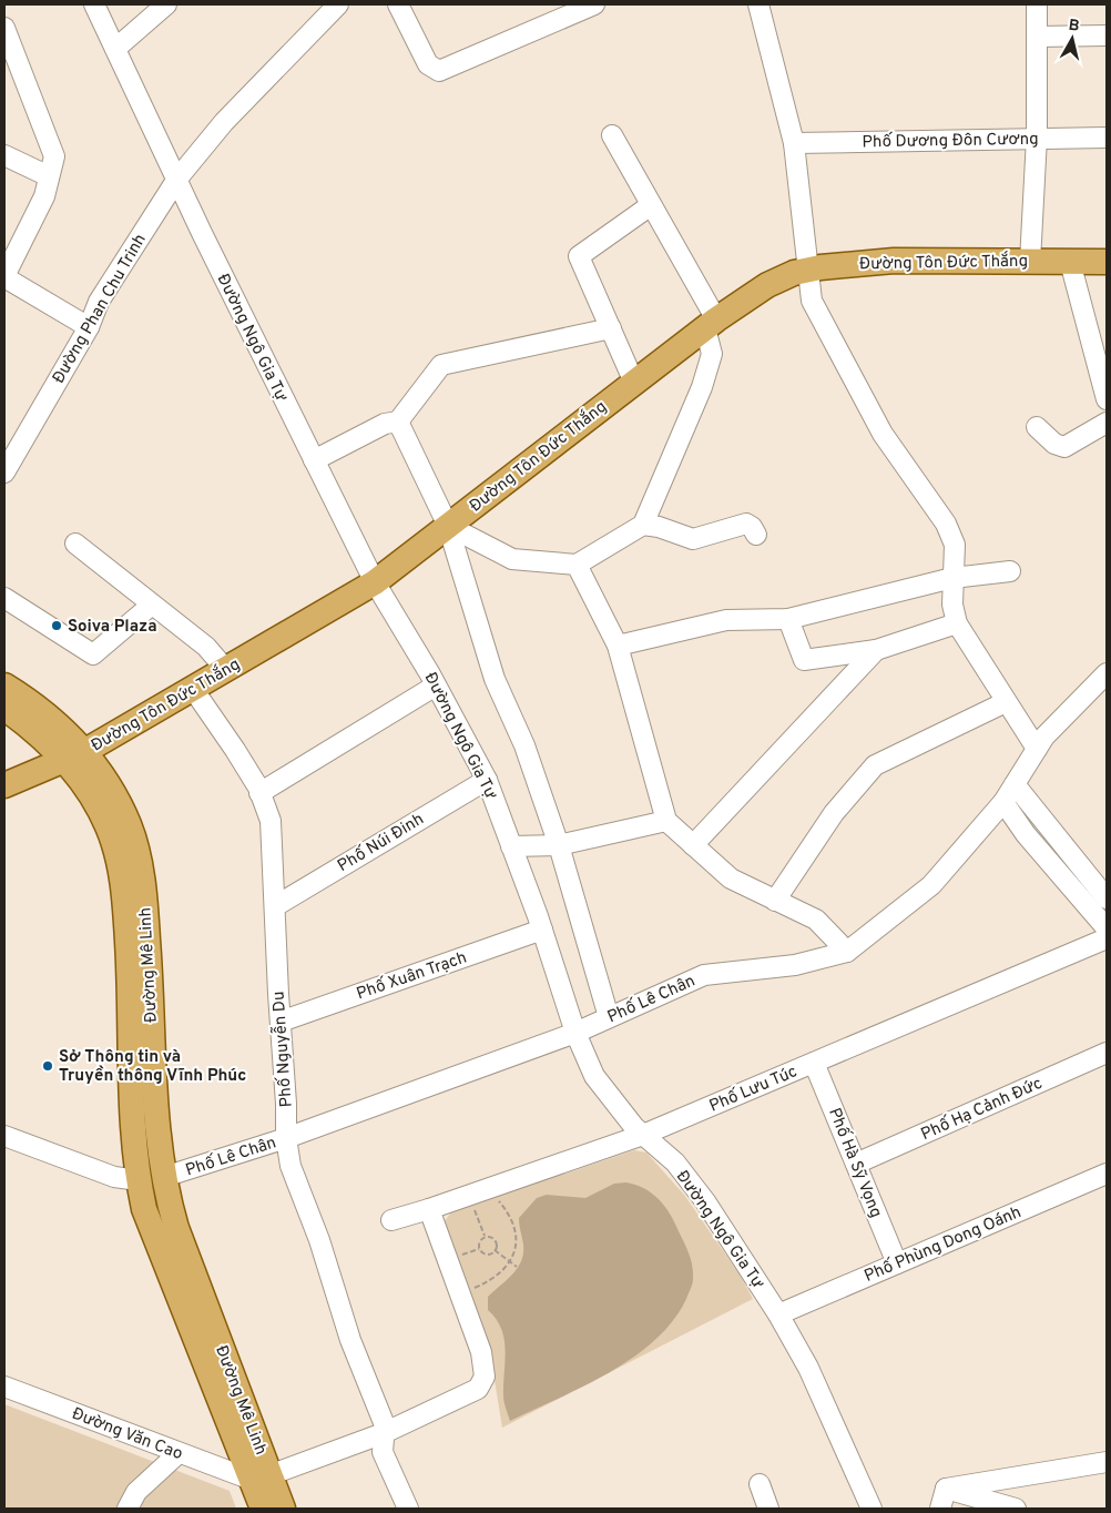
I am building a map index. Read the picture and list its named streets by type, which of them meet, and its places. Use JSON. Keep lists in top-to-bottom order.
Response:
{
  "streets": {
    "main road": ["Đường Tôn Đức Thắng", "Đường Mê Linh"],
    "street": [
      "Phố Dương Đôn Cương",
      "Đường Phan Chu Trinh",
      "Đường Ngô Gia Tự",
      "Phố Núi Đinh",
      "Phố Xuân Trạch",
      "Phố Lê Chân",
      "Phố Nguyễn Du",
      "Phố Lưu Túc",
      "Phố Hạ Cảnh Đức",
      "Phố Hà Sỹ Vọng",
      "Phố Phùng Dong Oánh",
      "Đường Văn Cao"
    ]
  },
  "crossings": [
    ["Đường Tôn Đức Thắng", "Đường Ngô Gia Tự"],
    ["Đường Tôn Đức Thắng", "Đường Mê Linh"],
    ["Đường Tôn Đức Thắng", "Phố Nguyễn Du"],
    ["Đường Phan Chu Trinh", "Đường Ngô Gia Tự"],
    ["Đường Ngô Gia Tự", "Phố Núi Đinh"],
    ["Đường Ngô Gia Tự", "Phố Xuân Trạch"],
    ["Đường Ngô Gia Tự", "Phố Lê Chân"],
    ["Đường Ngô Gia Tự", "Phố Lưu Túc"],
    ["Đường Ngô Gia Tự", "Phố Phùng Dong Oánh"],
    ["Phố Núi Đinh", "Phố Nguyễn Du"],
    ["Đường Mê Linh", "Phố Lê Chân"],
    ["Đường Mê Linh", "Đường Văn Cao"],
    ["Phố Xuân Trạch", "Phố Nguyễn Du"],
    ["Phố Lê Chân", "Phố Nguyễn Du"],
    ["Phố Lưu Túc", "Phố Hà Sỹ Vọng"],
    ["Phố Hạ Cảnh Đức", "Phố Hà Sỹ Vọng"],
    ["Phố Hà Sỹ Vọng", "Phố Phùng Dong Oánh"]
  ],
  "places": ["Soiva Plaza", "Sở Thông tin và Truyền thông Vĩnh Phúc"],
  "north": "top"
}
